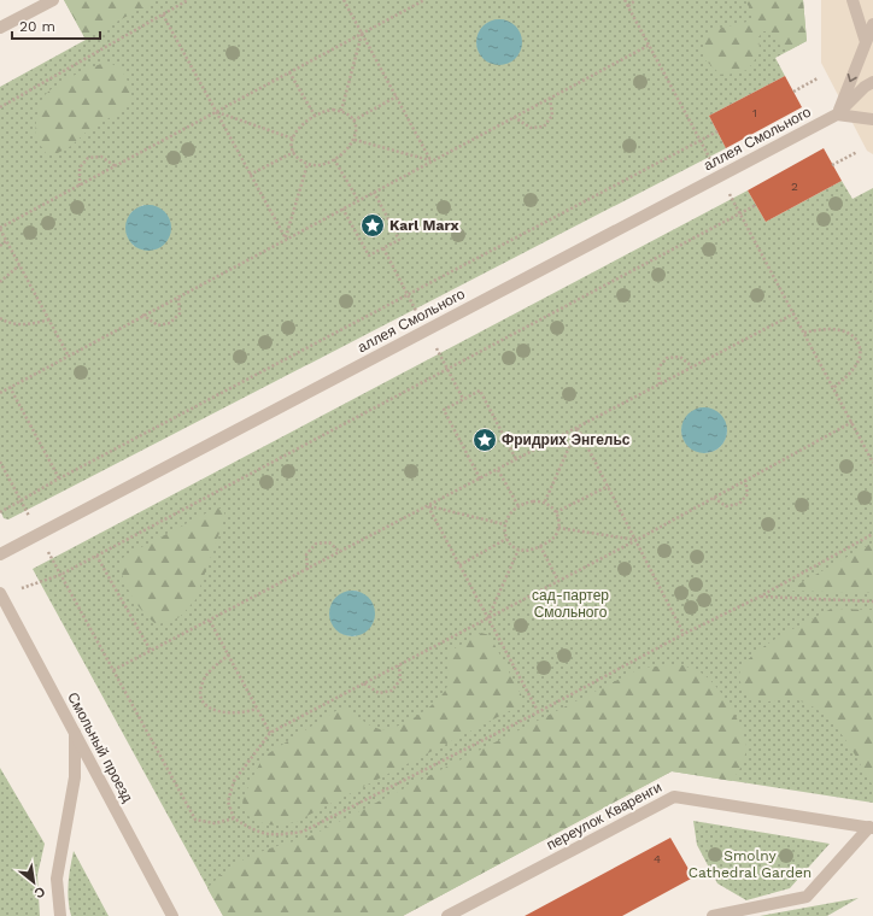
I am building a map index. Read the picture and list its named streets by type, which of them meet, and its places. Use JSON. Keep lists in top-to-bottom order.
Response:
{
  "streets": {
    "street": ["аллея Смольного", "Смольный проезд", "переулок Кваренги"]
  },
  "parks": ["сад-партер Смольного", "Smolny Cathedral Garden"],
  "places": {
    "place": ["Karl Marx", "Фридрих Энгельс"]
  },
  "house_numbers": ["1", "2", "4"],
  "scale_bar": "20 m",
  "north": "bottom right"
}
